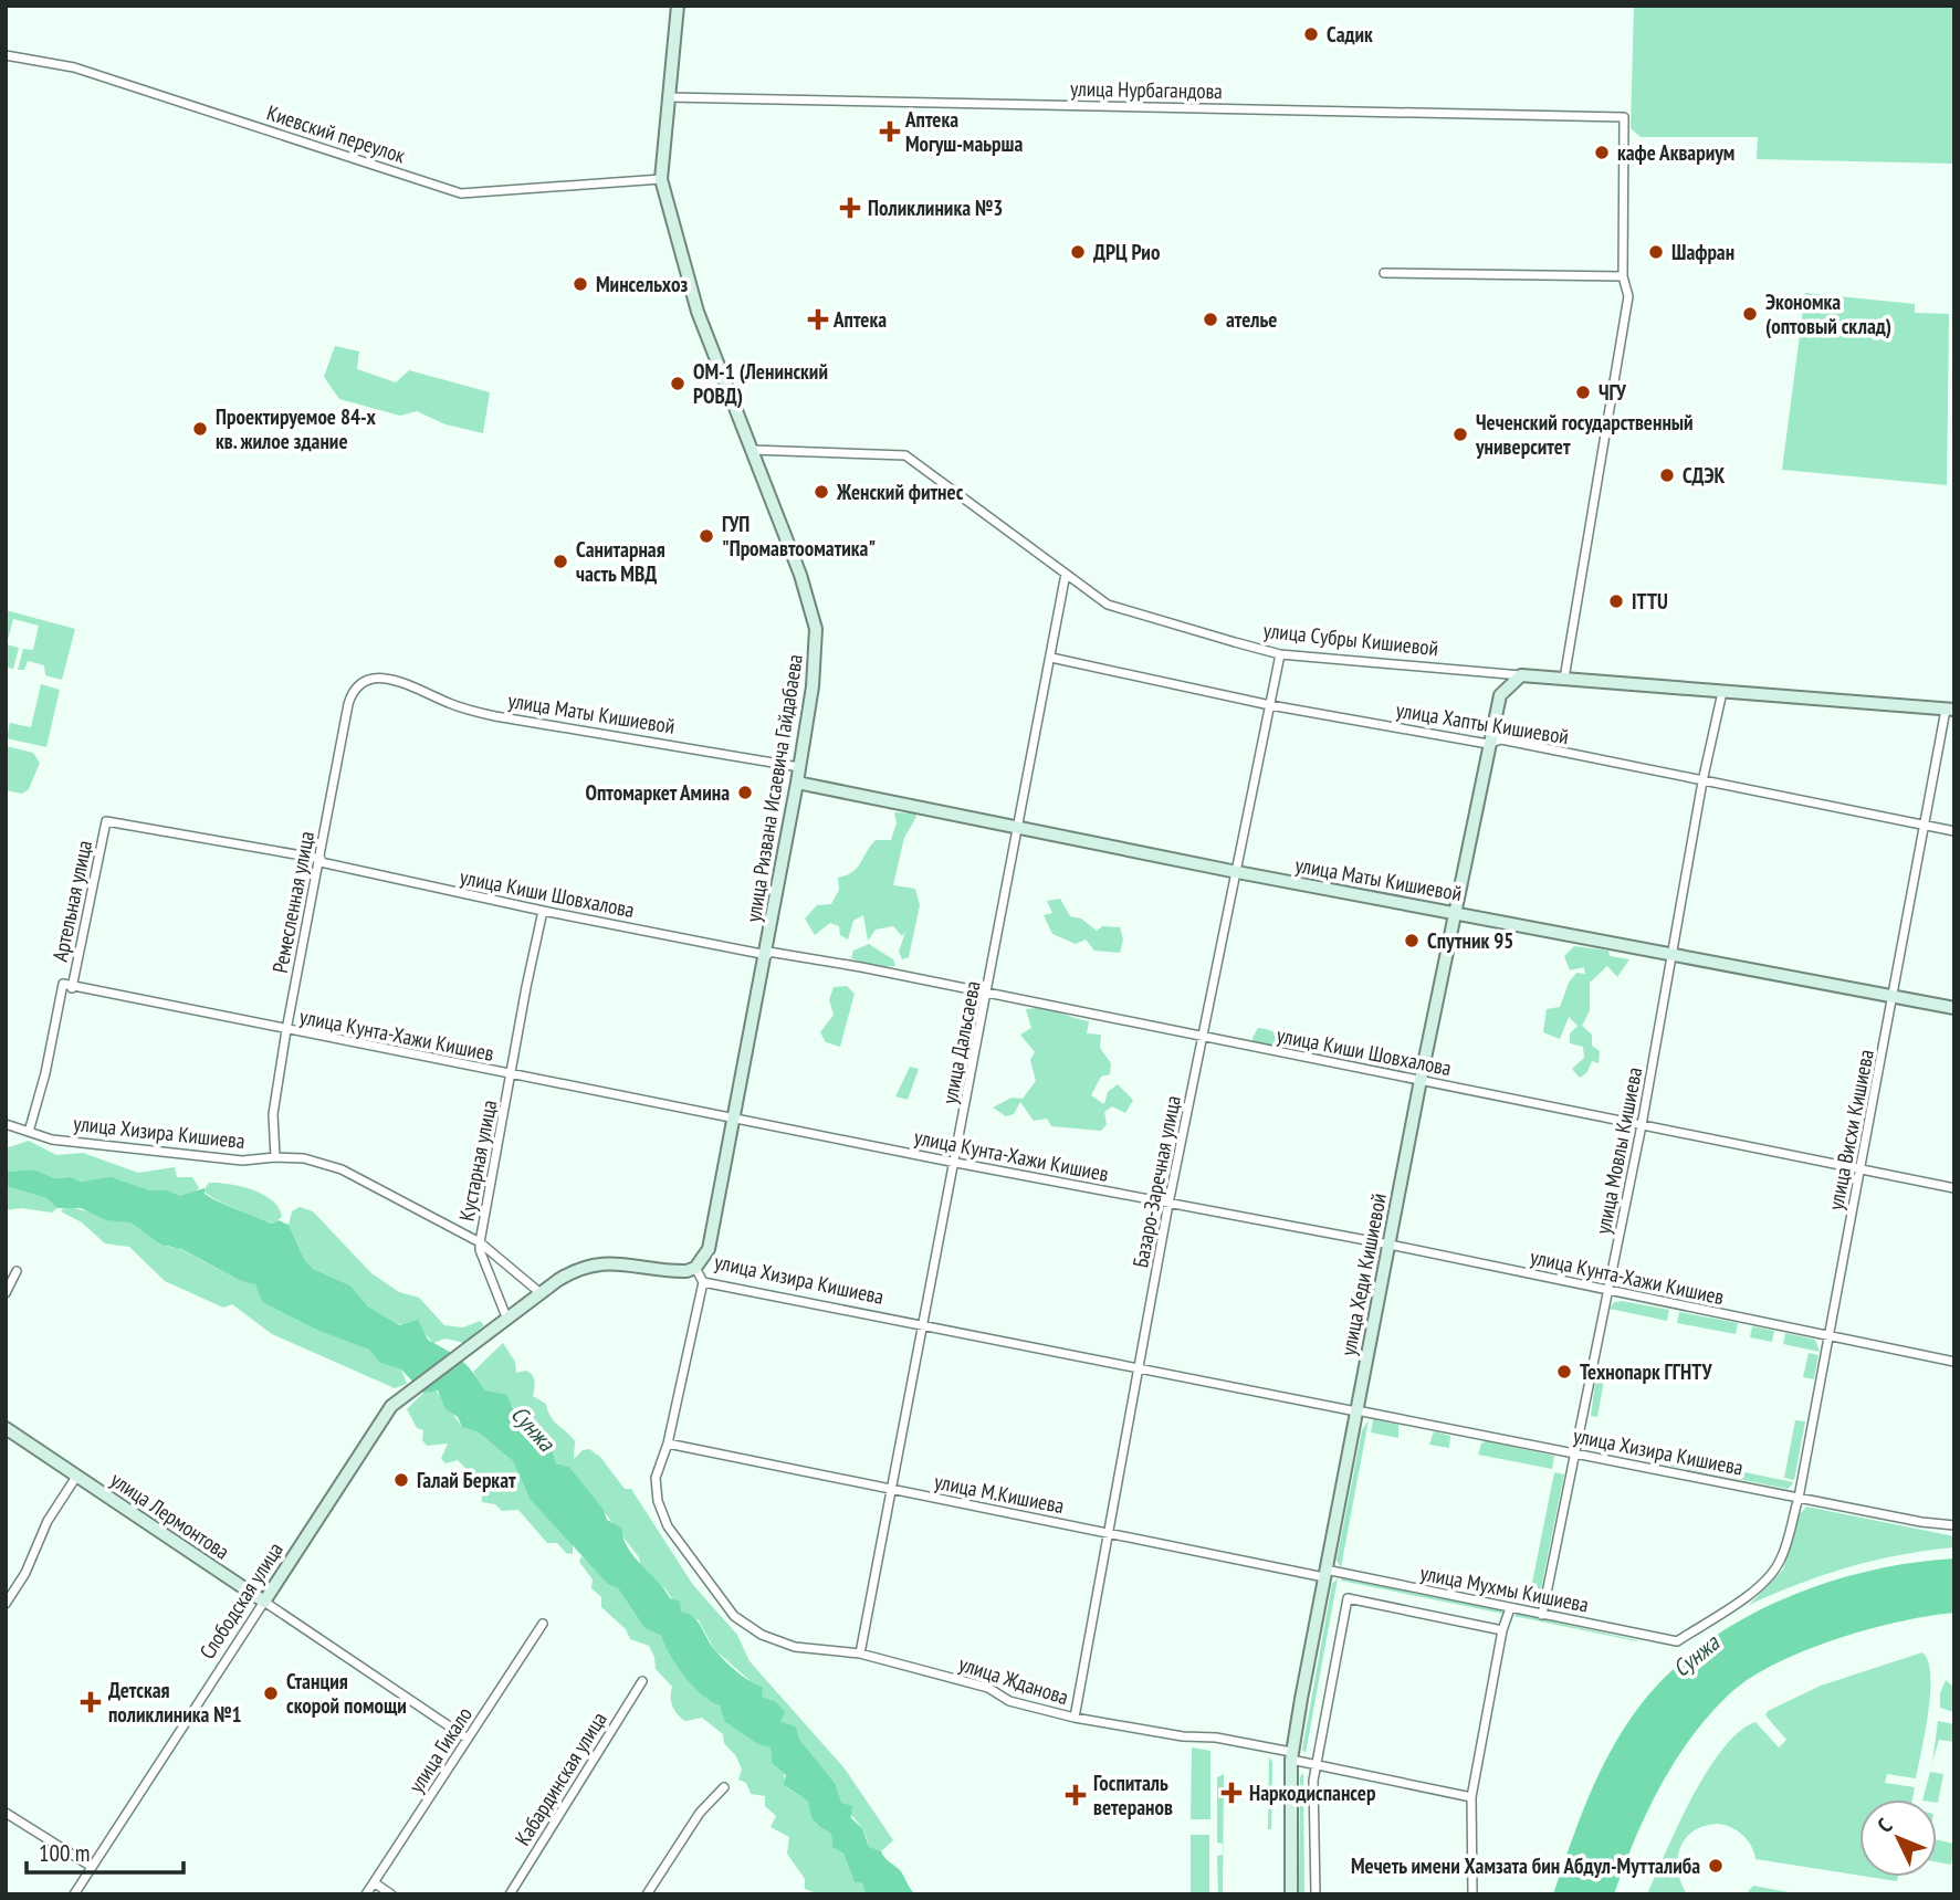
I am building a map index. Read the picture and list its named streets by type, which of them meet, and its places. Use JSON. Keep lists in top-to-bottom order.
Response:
{
  "streets": {
    "street": [
      "улица Нурбагандова",
      "Киевский переулок",
      "улица Субры Кишиевой",
      "улица Маты Кишиевой",
      "улица Хапты Кишиевой",
      "улица Ризвана Исаевича Гайдабаева",
      "улица Киши Шовхалова",
      "Артельная улица",
      "Ремесленная улица",
      "улица Кунта-Хажи Кишиев",
      "улица Дальсаева",
      "улица Висхи Кишиева",
      "улица Хизира Кишиева",
      "улица Мовлы Кишиева",
      "Кустарная улица",
      "Базаро-Заречная улица",
      "улица Хеди Кишиевой",
      "улица М.Кишиева",
      "улица Лермонтова",
      "улица Мухмы Кишиева",
      "Слободская улица",
      "улица Жданова",
      "улица Гикало",
      "Кабардинская улица"
    ]
  },
  "crossings": [
    ["улица Нурбагандова", "улица Ризвана Исаевича Гайдабаева"],
    ["Киевский переулок", "улица Ризвана Исаевича Гайдабаева"],
    ["улица Субры Кишиевой", "улица Ризвана Исаевича Гайдабаева"],
    ["улица Субры Кишиевой", "улица Дальсаева"],
    ["улица Субры Кишиевой", "улица Висхи Кишиева"],
    ["улица Субры Кишиевой", "улица Мовлы Кишиева"],
    ["улица Субры Кишиевой", "Базаро-Заречная улица"],
    ["улица Субры Кишиевой", "улица Хеди Кишиевой"],
    ["улица Маты Кишиевой", "улица Ризвана Исаевича Гайдабаева"],
    ["улица Маты Кишиевой", "Ремесленная улица"],
    ["улица Маты Кишиевой", "улица Дальсаева"],
    ["улица Маты Кишиевой", "улица Висхи Кишиева"],
    ["улица Маты Кишиевой", "улица Мовлы Кишиева"],
    ["улица Маты Кишиевой", "Базаро-Заречная улица"],
    ["улица Маты Кишиевой", "улица Хеди Кишиевой"],
    ["улица Хапты Кишиевой", "улица Дальсаева"],
    ["улица Хапты Кишиевой", "улица Висхи Кишиева"],
    ["улица Хапты Кишиевой", "улица Мовлы Кишиева"],
    ["улица Хапты Кишиевой", "Базаро-Заречная улица"],
    ["улица Хапты Кишиевой", "улица Хеди Кишиевой"],
    ["улица Ризвана Исаевича Гайдабаева", "улица Киши Шовхалова"],
    ["улица Ризвана Исаевича Гайдабаева", "улица Кунта-Хажи Кишиев"],
    ["улица Ризвана Исаевича Гайдабаева", "улица Хизира Кишиева"],
    ["улица Киши Шовхалова", "Артельная улица"],
    ["улица Киши Шовхалова", "Ремесленная улица"],
    ["улица Киши Шовхалова", "улица Дальсаева"],
    ["улица Киши Шовхалова", "улица Висхи Кишиева"],
    ["улица Киши Шовхалова", "улица Мовлы Кишиева"],
    ["улица Киши Шовхалова", "Кустарная улица"],
    ["улица Киши Шовхалова", "Базаро-Заречная улица"],
    ["улица Киши Шовхалова", "улица Хеди Кишиевой"],
    ["Артельная улица", "улица Кунта-Хажи Кишиев"],
    ["Артельная улица", "улица Хизира Кишиева"],
    ["Ремесленная улица", "улица Кунта-Хажи Кишиев"],
    ["Ремесленная улица", "улица Хизира Кишиева"],
    ["улица Кунта-Хажи Кишиев", "улица Дальсаева"],
    ["улица Кунта-Хажи Кишиев", "улица Висхи Кишиева"],
    ["улица Кунта-Хажи Кишиев", "улица Мовлы Кишиева"],
    ["улица Кунта-Хажи Кишиев", "Кустарная улица"],
    ["улица Кунта-Хажи Кишиев", "Базаро-Заречная улица"],
    ["улица Кунта-Хажи Кишиев", "улица Хеди Кишиевой"],
    ["улица Дальсаева", "улица Хизира Кишиева"],
    ["улица Дальсаева", "улица М.Кишиева"],
    ["улица Дальсаева", "улица Жданова"],
    ["улица Висхи Кишиева", "улица Хизира Кишиева"],
    ["улица Висхи Кишиева", "улица Мухмы Кишиева"],
    ["улица Хизира Кишиева", "улица Мовлы Кишиева"],
    ["улица Хизира Кишиева", "Кустарная улица"],
    ["улица Хизира Кишиева", "Базаро-Заречная улица"],
    ["улица Хизира Кишиева", "улица Хеди Кишиевой"],
    ["улица Мовлы Кишиева", "улица Мухмы Кишиева"],
    ["Кустарная улица", "Слободская улица"],
    ["Базаро-Заречная улица", "улица М.Кишиева"],
    ["Базаро-Заречная улица", "улица Жданова"],
    ["улица Хеди Кишиевой", "улица М.Кишиева"],
    ["улица Хеди Кишиевой", "улица Мухмы Кишиева"],
    ["улица Хеди Кишиевой", "улица Жданова"],
    ["улица М.Кишиева", "улица Мухмы Кишиева"],
    ["улица М.Кишиева", "улица Жданова"],
    ["улица Лермонтова", "Слободская улица"],
    ["улица Лермонтова", "улица Гикало"]
  ],
  "water": ["Сунжа"],
  "places": {
    "other": [
      "Садик",
      "кафе Аквариум",
      "ДРЦ Рио",
      "Шафран",
      "Минсельхоз",
      "Экономка (оптовый склад)",
      "ателье",
      "ОМ-1 (Ленинский РОВД)",
      "ЧГУ",
      "Проектируемое 84-х кв. жилое здание",
      "Чеченский государственный университет",
      "СДЭК",
      "Женский фитнес",
      "ГУП \"Промавтооматика\"",
      "Санитарная часть МВД",
      "ITTU",
      "Оптомаркет Амина",
      "Спутник 95",
      "Технопарк ГГНТУ",
      "Галай Беркат",
      "Станция скорой помощи",
      "Мечеть имени Хамзата бин Абдул-Мутталиба"
    ],
    "health": [
      "Аптека Могуш-маьрша",
      "Поликлиника №3",
      "Аптека",
      "Детская поликлиника №1",
      "Наркодиспансер",
      "Госпиталь ветеранов"
    ]
  },
  "scale_bar": "100 m",
  "north": "top left"
}
